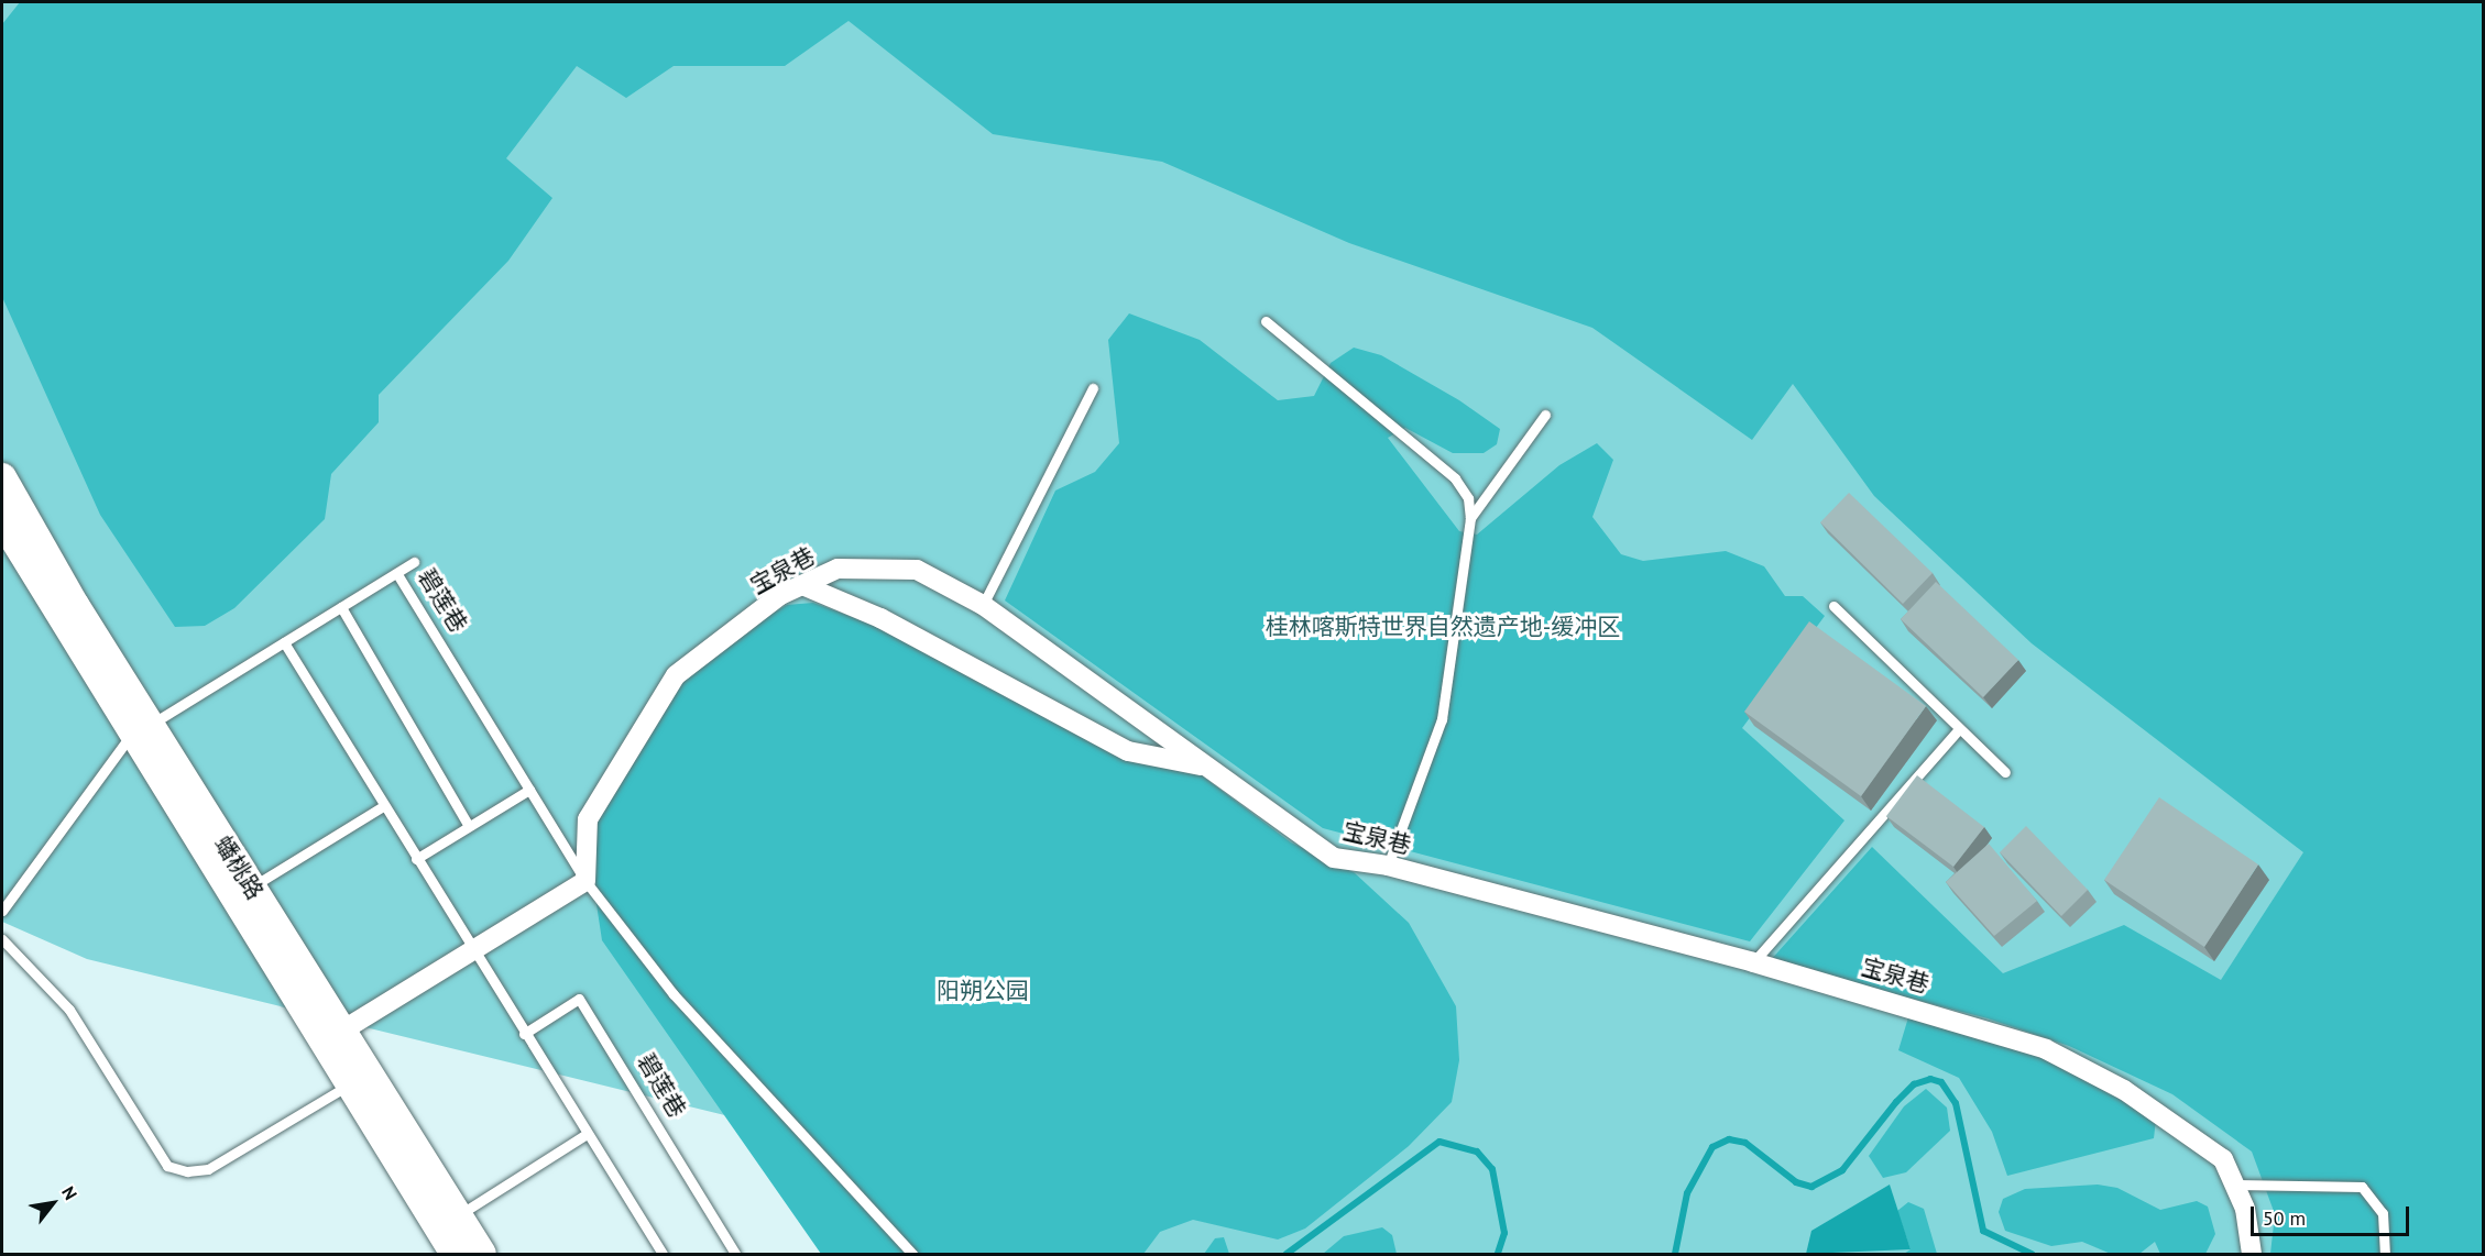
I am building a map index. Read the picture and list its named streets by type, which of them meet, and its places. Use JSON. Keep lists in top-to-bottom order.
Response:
{
  "streets": {
    "main road": ["蟠桃路"],
    "street": ["宝泉巷"],
    "lane": ["碧莲巷"]
  },
  "crossings": [
    ["宝泉巷", "碧莲巷"],
    ["碧莲巷", "蟠桃路"]
  ],
  "parks": ["桂林喀斯特世界自然遗产地-缓冲区", "阳朔公园"],
  "scale_bar": "50 m",
  "north": "top right"
}
